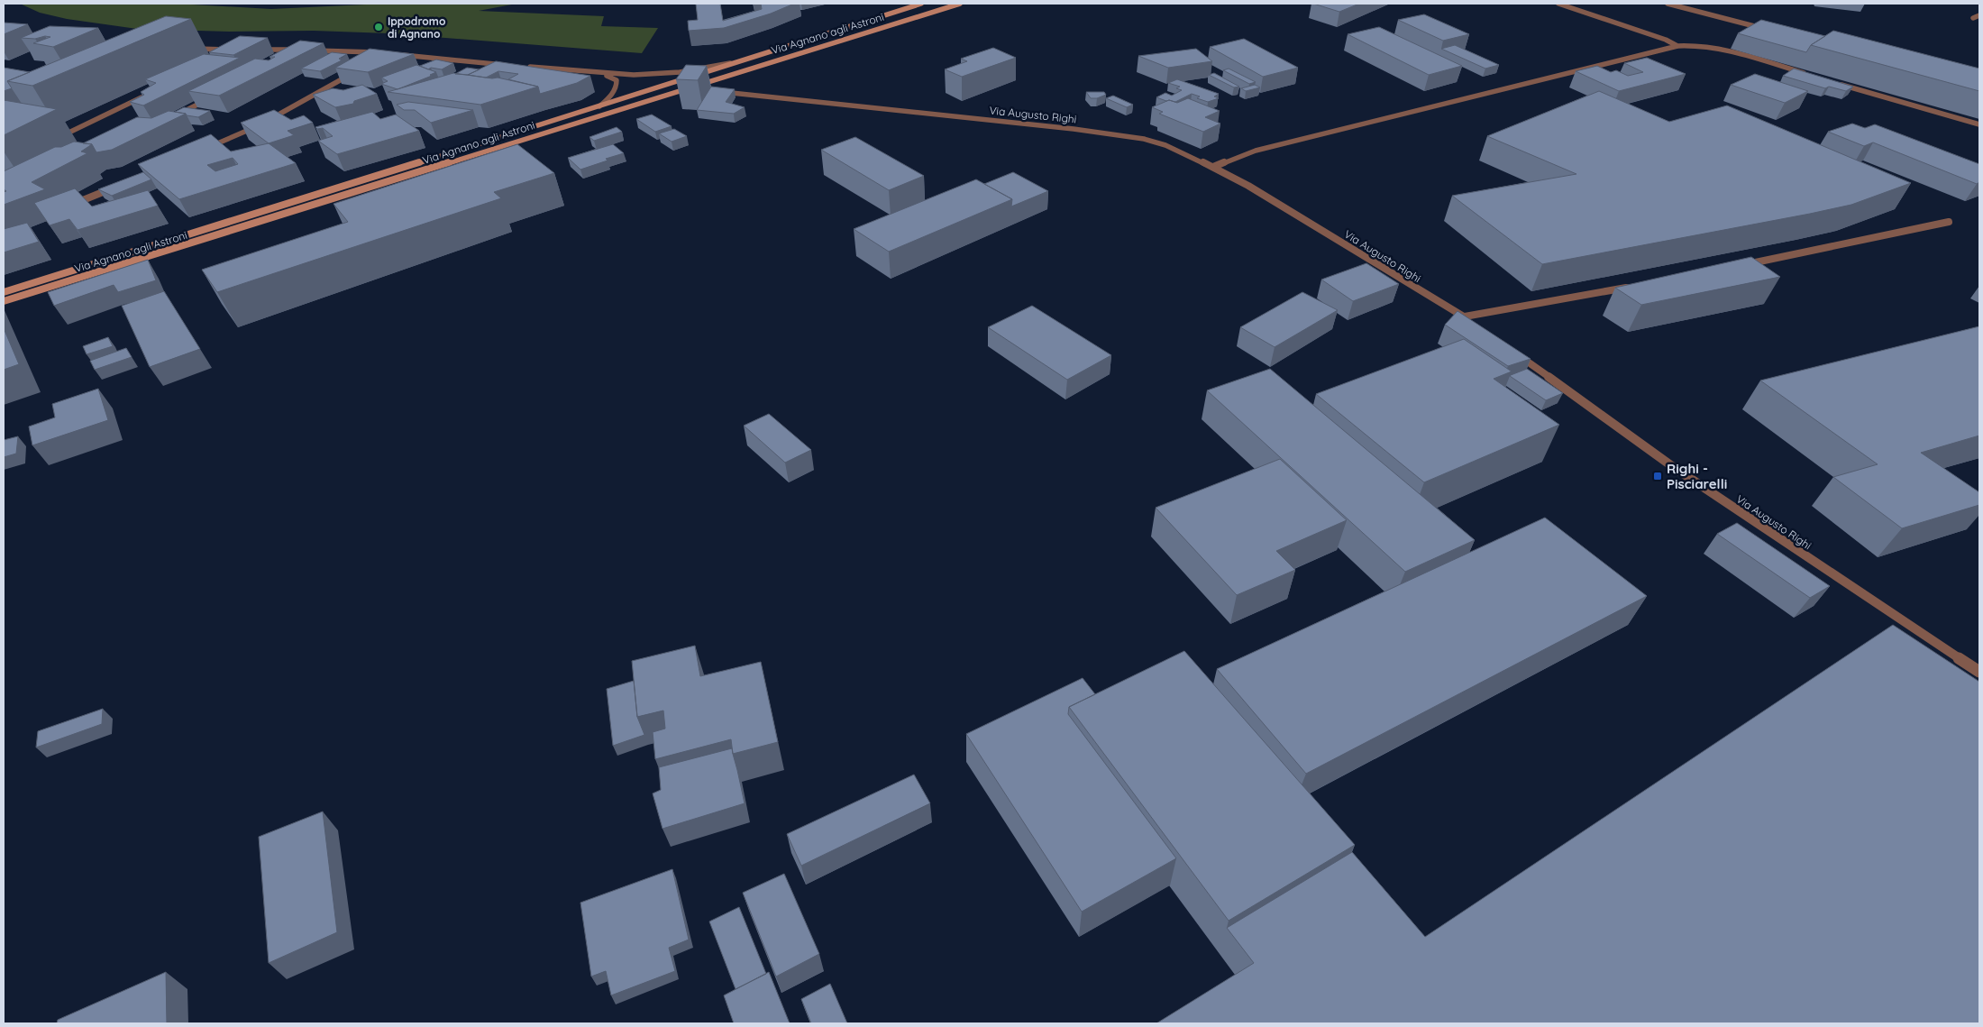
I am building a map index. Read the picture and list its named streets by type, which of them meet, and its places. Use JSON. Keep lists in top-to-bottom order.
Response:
{
  "streets": {
    "main road": ["Via Agnano agli Astroni"],
    "street": ["Via Augusto Righi"]
  },
  "crossings": [
    ["Via Agnano agli Astroni", "Via Augusto Righi"]
  ],
  "places": {
    "other": ["Ippodromo di Agnano"],
    "transit": ["Righi - Pisciarelli"]
  }
}
